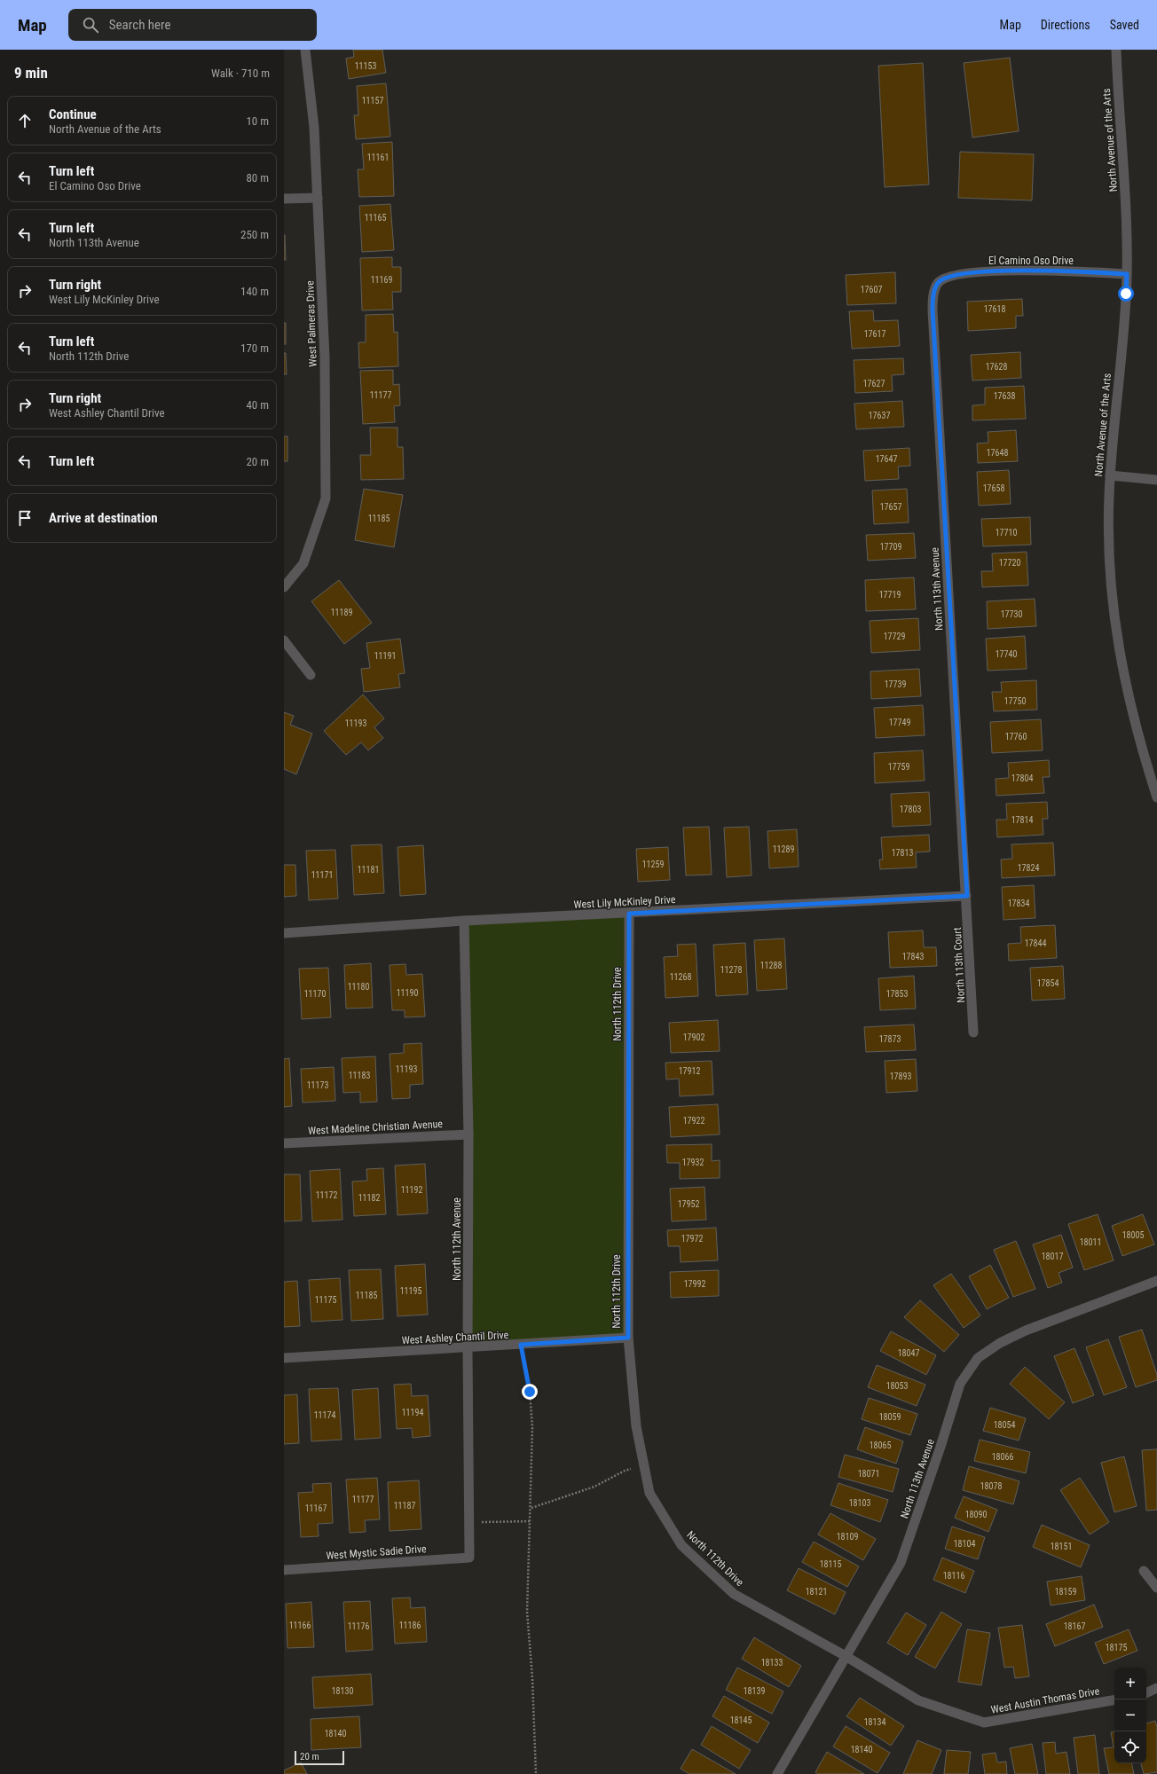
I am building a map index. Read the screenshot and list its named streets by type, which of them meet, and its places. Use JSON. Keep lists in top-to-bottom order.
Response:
{
  "streets": {
    "street": [
      "North Avenue of the Arts",
      "El Camino Oso Drive",
      "West Palmeras Drive",
      "North 113th Avenue",
      "West Lily McKinley Drive",
      "North 113th Court",
      "North 112th Drive",
      "West Madeline Christian Avenue",
      "North 112th Avenue",
      "West Ashley Chantil Drive",
      "West Mystic Sadie Drive",
      "West Austin Thomas Drive"
    ]
  },
  "crossings": [
    ["North Avenue of the Arts", "El Camino Oso Drive"],
    ["El Camino Oso Drive", "North 113th Avenue"],
    ["North 113th Avenue", "West Lily McKinley Drive"],
    ["North 113th Avenue", "North 113th Court"],
    ["North 113th Avenue", "North 112th Drive"],
    ["North 113th Avenue", "West Austin Thomas Drive"],
    ["West Lily McKinley Drive", "North 113th Court"],
    ["West Lily McKinley Drive", "North 112th Drive"],
    ["West Lily McKinley Drive", "North 112th Avenue"],
    ["North 112th Drive", "West Ashley Chantil Drive"],
    ["North 112th Drive", "West Austin Thomas Drive"],
    ["West Madeline Christian Avenue", "North 112th Avenue"],
    ["North 112th Avenue", "West Ashley Chantil Drive"],
    ["North 112th Avenue", "West Mystic Sadie Drive"]
  ],
  "house_numbers": [
    "11153",
    "11157",
    "11161",
    "11165",
    "11169",
    "17607",
    "17618",
    "17617",
    "17628",
    "17627",
    "11177",
    "17638",
    "17637",
    "17648",
    "17647",
    "17658",
    "17657",
    "11185",
    "17710",
    "17709",
    "17720",
    "17719",
    "11189",
    "17730",
    "17729",
    "17740",
    "11191",
    "17739",
    "17750",
    "17749",
    "11193",
    "17760",
    "17759",
    "17804",
    "17803",
    "17814",
    "11289",
    "17813",
    "11259",
    "17824",
    "11181",
    "11171",
    "17834",
    "17844",
    "17843",
    "11288",
    "11278",
    "11268",
    "17854",
    "11180",
    "11190",
    "11170",
    "17853",
    "17902",
    "17873",
    "11193",
    "17912",
    "11183",
    "17893",
    "11173",
    "17922",
    "17932",
    "11192",
    "11172",
    "11182",
    "17952",
    "18005",
    "17972",
    "18011",
    "18017",
    "17992",
    "11195",
    "11185",
    "11175",
    "18047",
    "18053",
    "11194",
    "11174",
    "18059",
    "18054",
    "18065",
    "18066",
    "18071",
    "18078",
    "11177",
    "18103",
    "11187",
    "11167",
    "18090",
    "18109",
    "18104",
    "18151",
    "18115",
    "18116",
    "18121",
    "18159",
    "11166",
    "11186",
    "11176",
    "18167",
    "18175",
    "18133",
    "18130",
    "18139",
    "18145",
    "18134",
    "18140",
    "18140"
  ],
  "scale_bar": "20 m",
  "page": {
    "header": "Map",
    "search": "Search here",
    "nav": ["Map", "Directions", "Saved"],
    "heading": ["9 min", "Walk · 710 m"],
    "list": [
      ["Continue", "North Avenue of the Arts", "10 m"],
      ["Turn left", "El Camino Oso Drive", "80 m"],
      ["Turn left", "North 113th Avenue", "250 m"],
      ["Turn right", "West Lily McKinley Drive", "140 m"],
      ["Turn left", "North 112th Drive", "170 m"],
      ["Turn right", "West Ashley Chantil Drive", "40 m"],
      ["Turn left", "20 m"],
      "Arrive at destination"
    ],
    "map_buttons": ["+", "−"],
    "scale": "20 m"
  }
}
